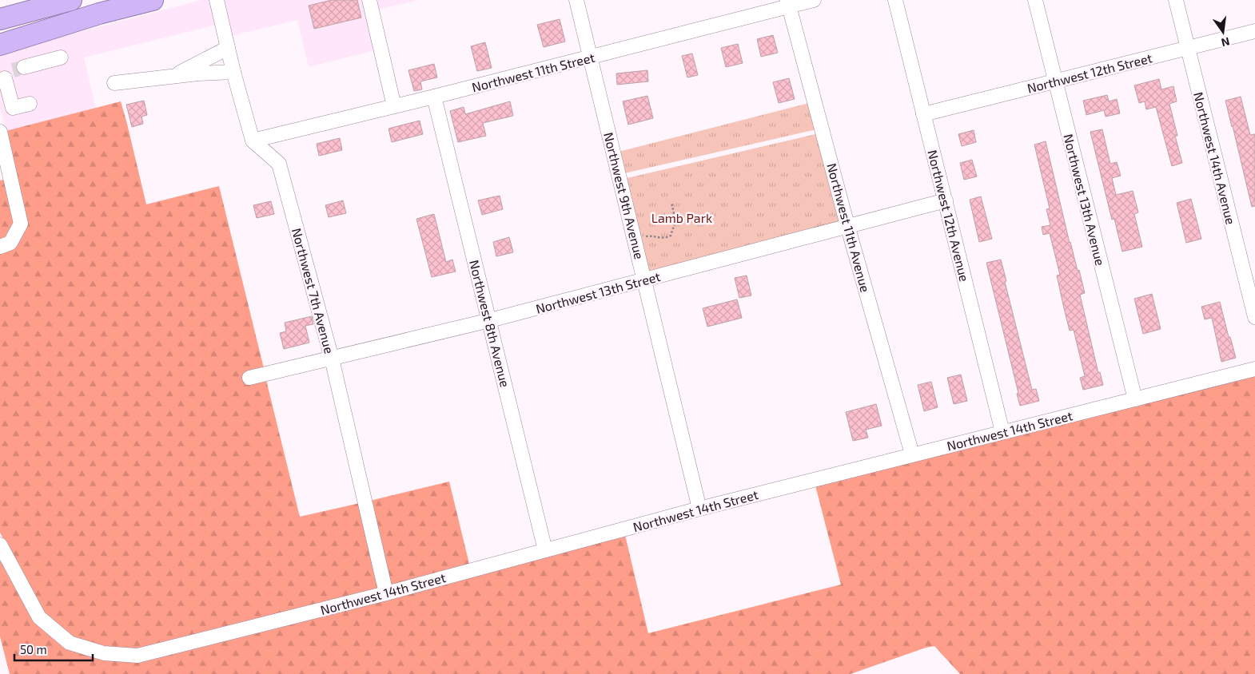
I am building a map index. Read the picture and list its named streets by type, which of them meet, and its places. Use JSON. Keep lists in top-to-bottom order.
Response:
{
  "streets": {
    "street": [
      "Northwest 11th Street",
      "Northwest 12th Street",
      "Northwest 14th Avenue",
      "Northwest 9th Avenue",
      "Northwest 13th Avenue",
      "Northwest 12th Avenue",
      "Northwest 11th Avenue",
      "Northwest 7th Avenue",
      "Northwest 13th Street",
      "Northwest 8th Avenue",
      "Northwest 14th Street"
    ]
  },
  "crossings": [
    ["Northwest 11th Street", "Northwest 9th Avenue"],
    ["Northwest 11th Street", "Northwest 11th Avenue"],
    ["Northwest 11th Street", "Northwest 7th Avenue"],
    ["Northwest 11th Street", "Northwest 8th Avenue"],
    ["Northwest 12th Street", "Northwest 14th Avenue"],
    ["Northwest 12th Street", "Northwest 13th Avenue"],
    ["Northwest 12th Street", "Northwest 12th Avenue"],
    ["Northwest 9th Avenue", "Northwest 13th Street"],
    ["Northwest 9th Avenue", "Northwest 14th Street"],
    ["Northwest 13th Avenue", "Northwest 14th Street"],
    ["Northwest 12th Avenue", "Northwest 13th Street"],
    ["Northwest 12th Avenue", "Northwest 14th Street"],
    ["Northwest 11th Avenue", "Northwest 13th Street"],
    ["Northwest 11th Avenue", "Northwest 14th Street"],
    ["Northwest 7th Avenue", "Northwest 13th Street"],
    ["Northwest 7th Avenue", "Northwest 14th Street"],
    ["Northwest 13th Street", "Northwest 8th Avenue"],
    ["Northwest 8th Avenue", "Northwest 14th Street"]
  ],
  "parks": ["Lamb Park"],
  "scale_bar": "50 m",
  "north": "bottom"
}
